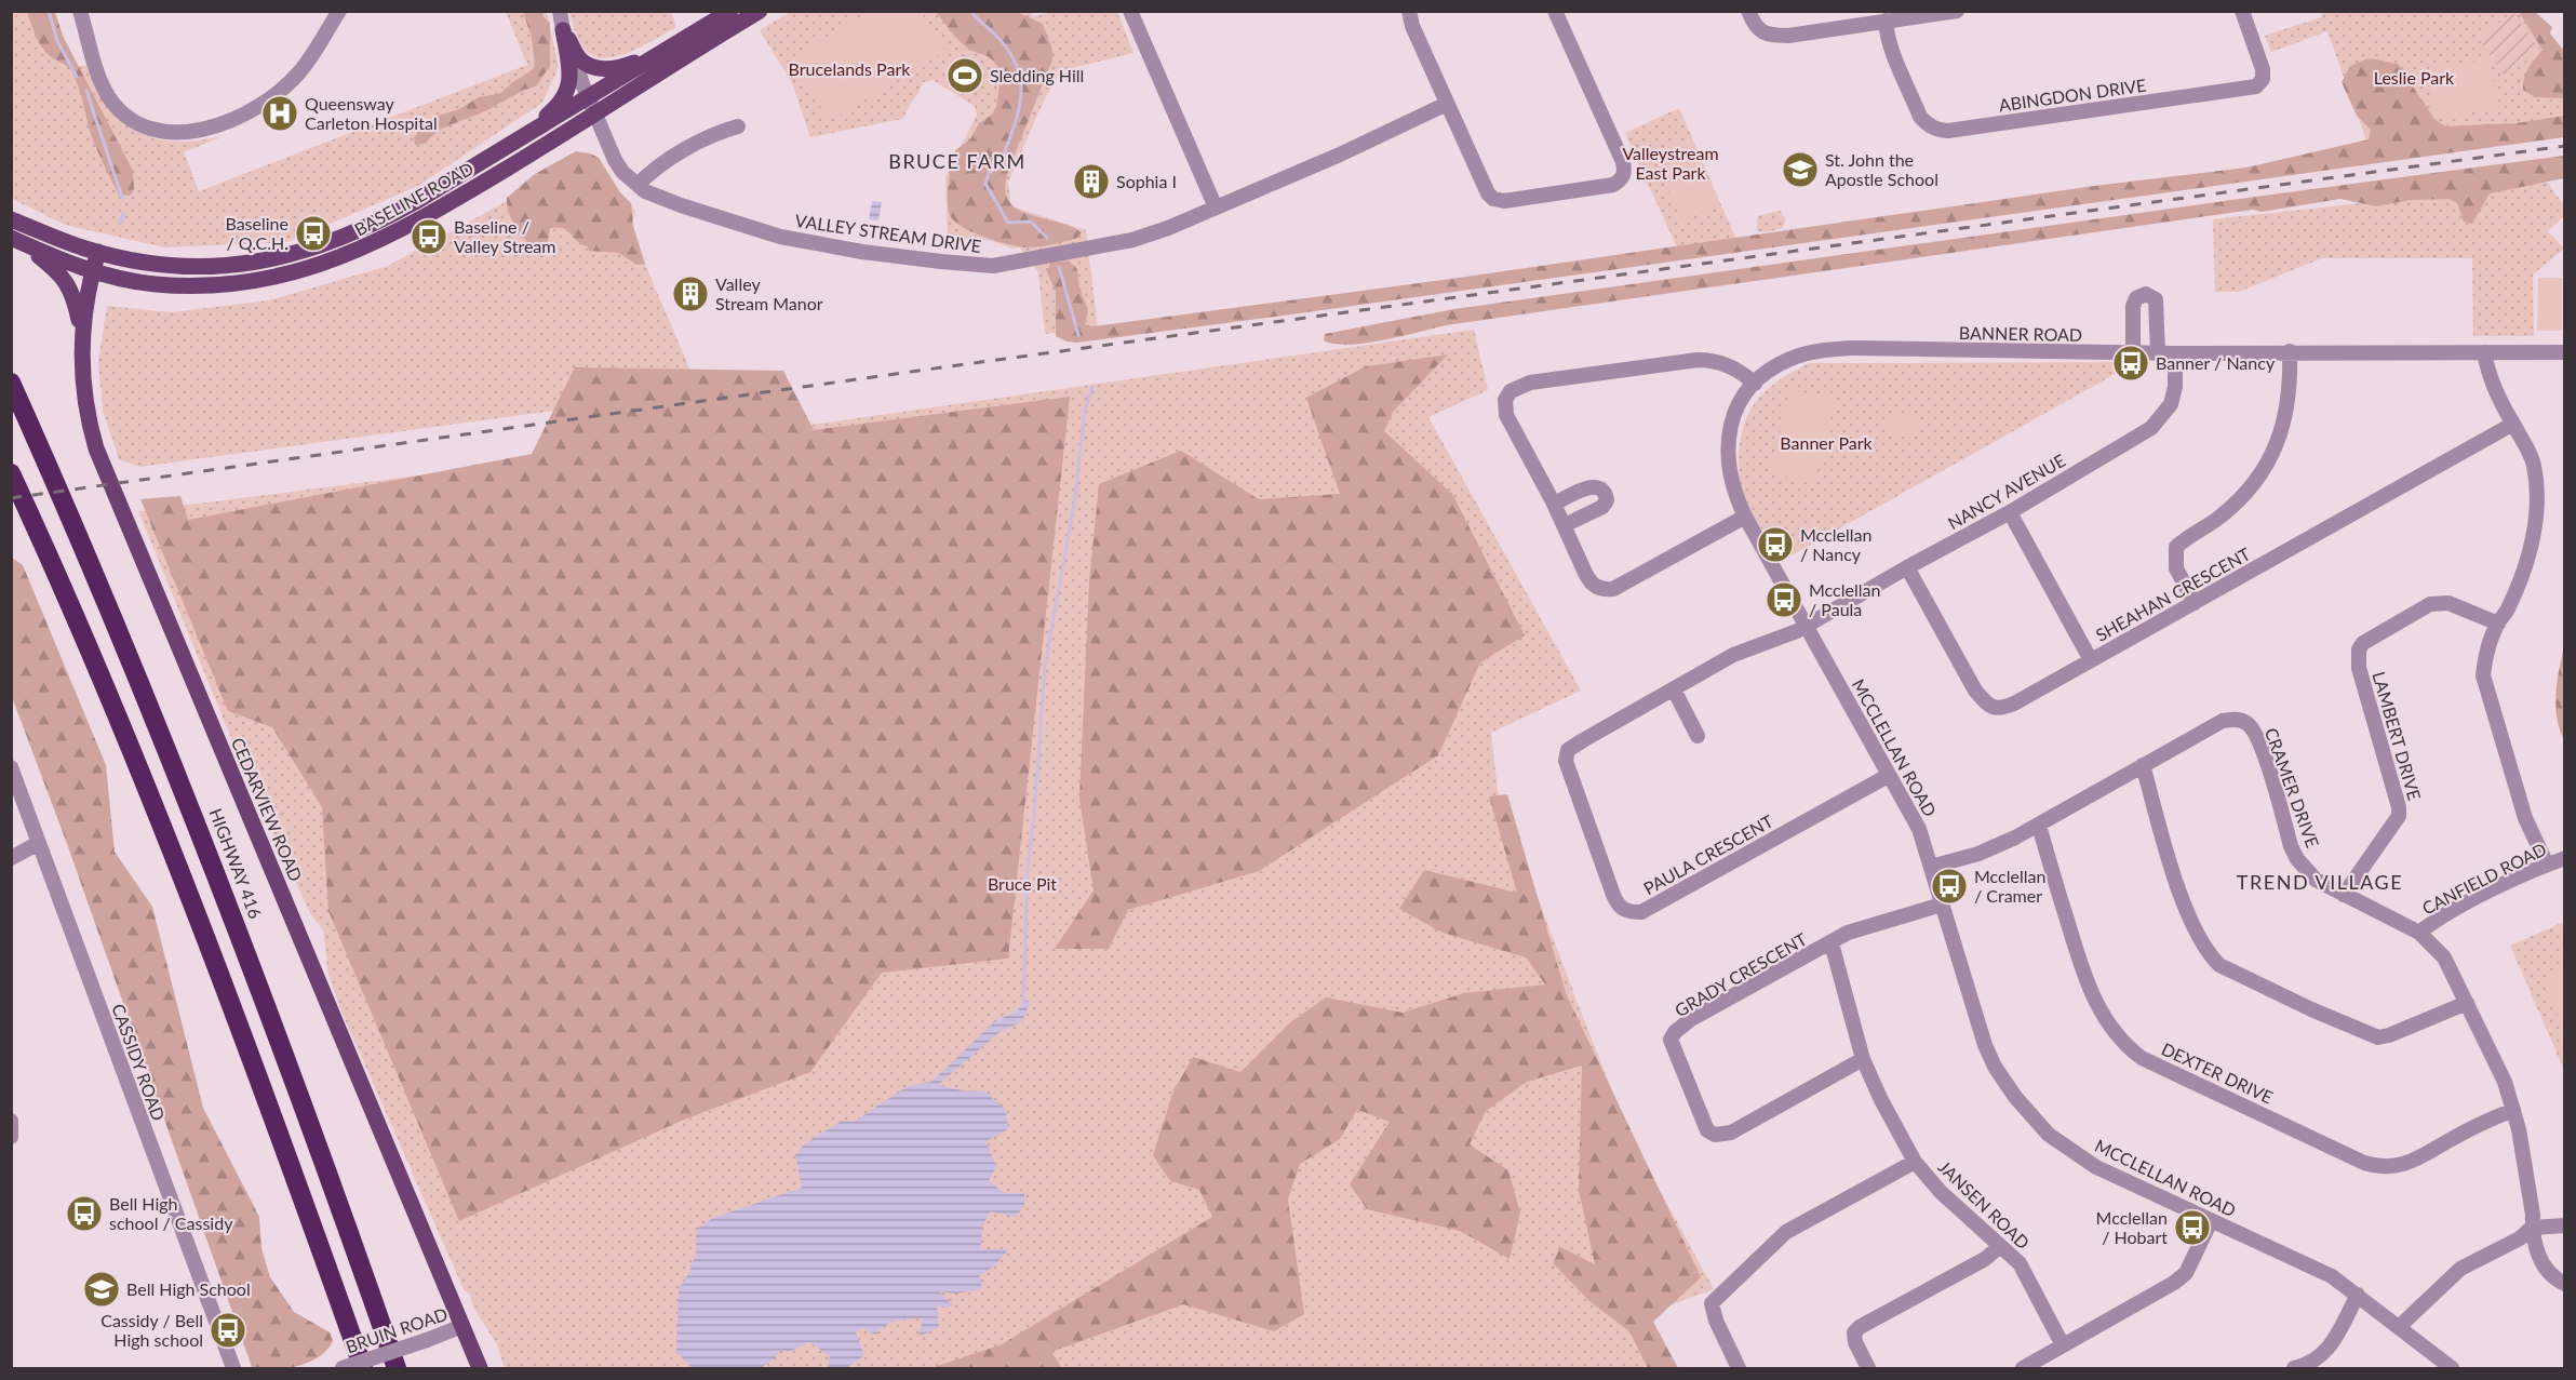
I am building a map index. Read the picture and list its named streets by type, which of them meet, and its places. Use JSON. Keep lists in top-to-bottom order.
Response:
{
  "streets": {
    "highway": ["HIGHWAY 416"],
    "main road": ["BASELINE ROAD", "CEDARVIEW ROAD"],
    "street": [
      "ABINGDON DRIVE",
      "VALLEY STREAM DRIVE",
      "BANNER ROAD",
      "NANCY AVENUE",
      "SHEAHAN CRESCENT",
      "LAMBERT DRIVE",
      "MCCLELLAN ROAD",
      "CRAMER DRIVE",
      "PAULA CRESCENT",
      "CANFIELD ROAD",
      "GRADY CRESCENT",
      "CASSIDY ROAD",
      "DEXTER DRIVE",
      "JANSEN ROAD",
      "BRUIN ROAD"
    ]
  },
  "crossings": [
    ["BASELINE ROAD", "VALLEY STREAM DRIVE"],
    ["BASELINE ROAD", "CEDARVIEW ROAD"],
    ["BANNER ROAD", "NANCY AVENUE"],
    ["BANNER ROAD", "MCCLELLAN ROAD"],
    ["BANNER ROAD", "PAULA CRESCENT"],
    ["NANCY AVENUE", "SHEAHAN CRESCENT"],
    ["NANCY AVENUE", "MCCLELLAN ROAD"],
    ["NANCY AVENUE", "PAULA CRESCENT"],
    ["LAMBERT DRIVE", "CRAMER DRIVE"],
    ["MCCLELLAN ROAD", "CRAMER DRIVE"],
    ["MCCLELLAN ROAD", "PAULA CRESCENT"],
    ["MCCLELLAN ROAD", "GRADY CRESCENT"],
    ["CRAMER DRIVE", "CANFIELD ROAD"],
    ["CRAMER DRIVE", "DEXTER DRIVE"],
    ["CEDARVIEW ROAD", "BRUIN ROAD"],
    ["GRADY CRESCENT", "JANSEN ROAD"]
  ],
  "districts": ["BRUCE FARM", "TREND VILLAGE"],
  "parks": [
    "Brucelands Park",
    "Leslie Park",
    "Valleystream East Park",
    "Banner Park",
    "Bruce Pit"
  ],
  "places": {
    "sports": ["Sledding Hill"],
    "hospital": ["Queensway Carleton Hospital"],
    "school or university": ["St. John the Apostle School", "Bell High School"],
    "building": ["Sophia I", "Valley Stream Manor"],
    "bus stop": [
      "Baseline / Q.C.H.",
      "Baseline / Valley Stream",
      "Banner / Nancy",
      "Mcclellan / Nancy",
      "Mcclellan / Paula",
      "Mcclellan / Cramer",
      "Bell High school / Cassidy",
      "Mcclellan / Hobart",
      "Cassidy / Bell High school"
    ]
  }
}
